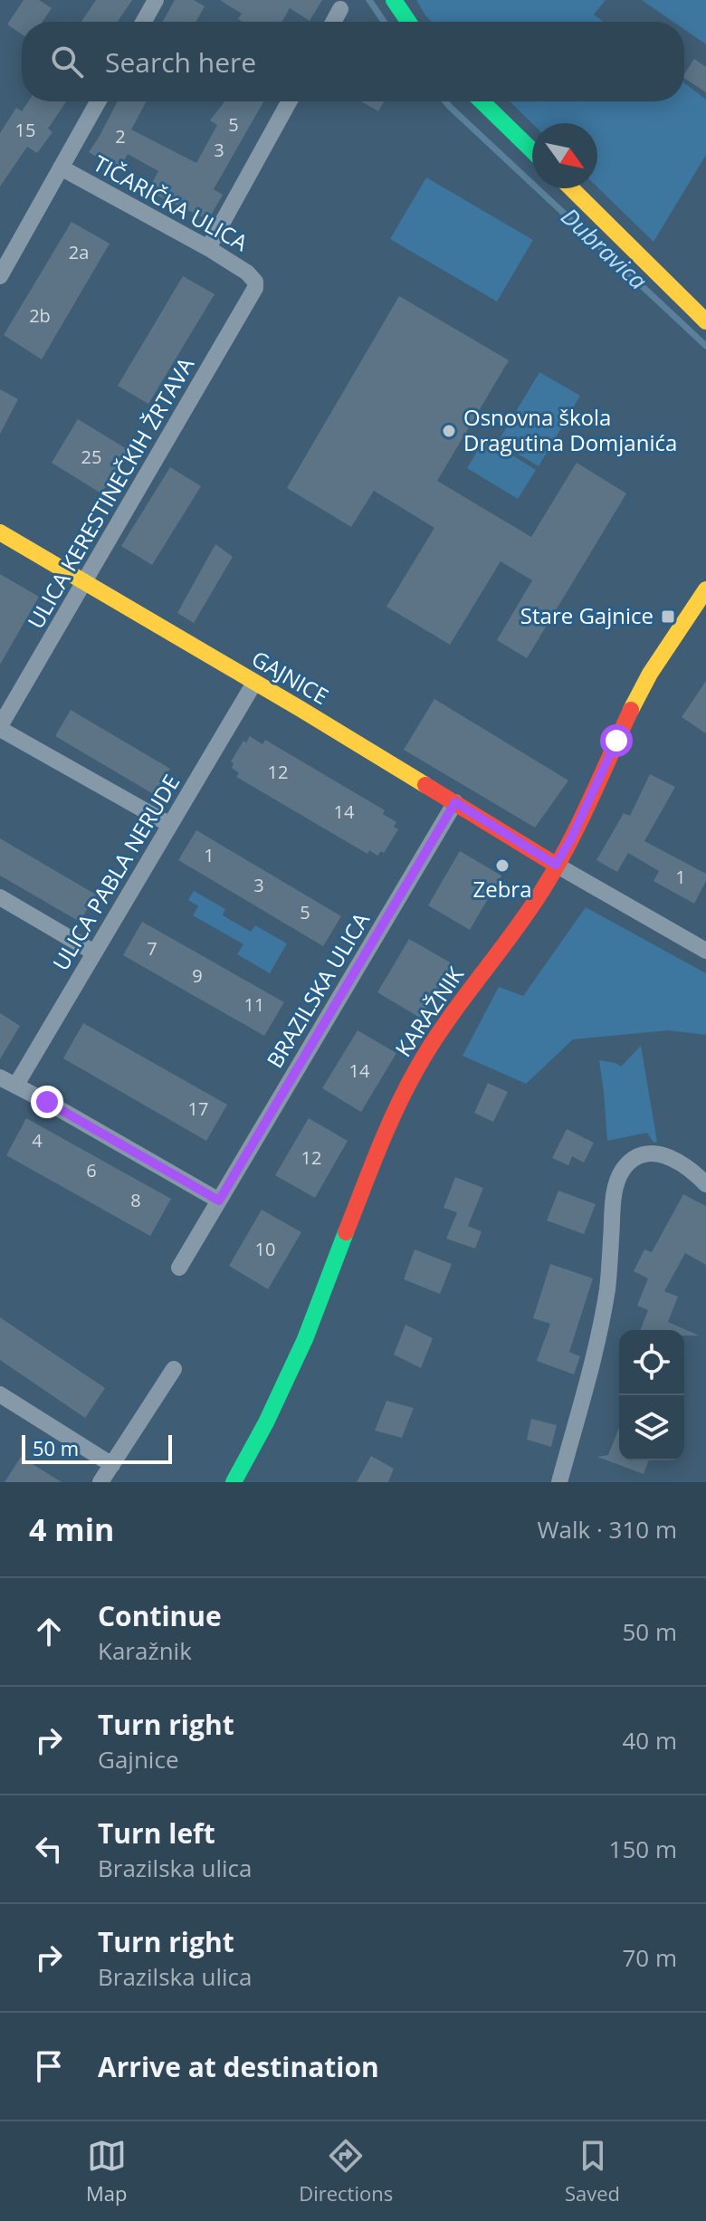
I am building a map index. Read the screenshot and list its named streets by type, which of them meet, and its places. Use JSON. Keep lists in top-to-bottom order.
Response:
{
  "streets": {
    "street": [
      "TIČARIČKA ULICA",
      "ULICA KERESTINEČKIH ŽRTAVA",
      "GAJNICE",
      "ULICA PABLA NERUDE",
      "BRAZILSKA ULICA",
      "KARAŽNIK"
    ]
  },
  "crossings": [
    ["TIČARIČKA ULICA", "ULICA KERESTINEČKIH ŽRTAVA"],
    ["ULICA KERESTINEČKIH ŽRTAVA", "GAJNICE"],
    ["ULICA KERESTINEČKIH ŽRTAVA", "ULICA PABLA NERUDE"],
    ["GAJNICE", "ULICA PABLA NERUDE"],
    ["GAJNICE", "BRAZILSKA ULICA"],
    ["GAJNICE", "KARAŽNIK"]
  ],
  "water": ["Dubravica"],
  "places": {
    "other": ["Osnovna škola Dragutina Domjanića", "Zebra"],
    "transit": ["Stare Gajnice"]
  },
  "house_numbers": [
    "5",
    "15",
    "2",
    "3",
    "2a",
    "2b",
    "25",
    "12",
    "14",
    "1",
    "1",
    "3",
    "5",
    "7",
    "9",
    "11",
    "14",
    "17",
    "4",
    "12",
    "6",
    "8",
    "10"
  ],
  "scale_bar": "50 m",
  "north": "bottom right",
  "page": {
    "search": "Search here",
    "scale": "50 m",
    "heading": ["4 min", "Walk · 310 m"],
    "list": [
      ["Continue", "Karažnik", "50 m"],
      ["Turn right", "Gajnice", "40 m"],
      ["Turn left", "Brazilska ulica", "150 m"],
      ["Turn right", "Brazilska ulica", "70 m"],
      "Arrive at destination"
    ],
    "nav": ["Map", "Directions", "Saved"]
  }
}
